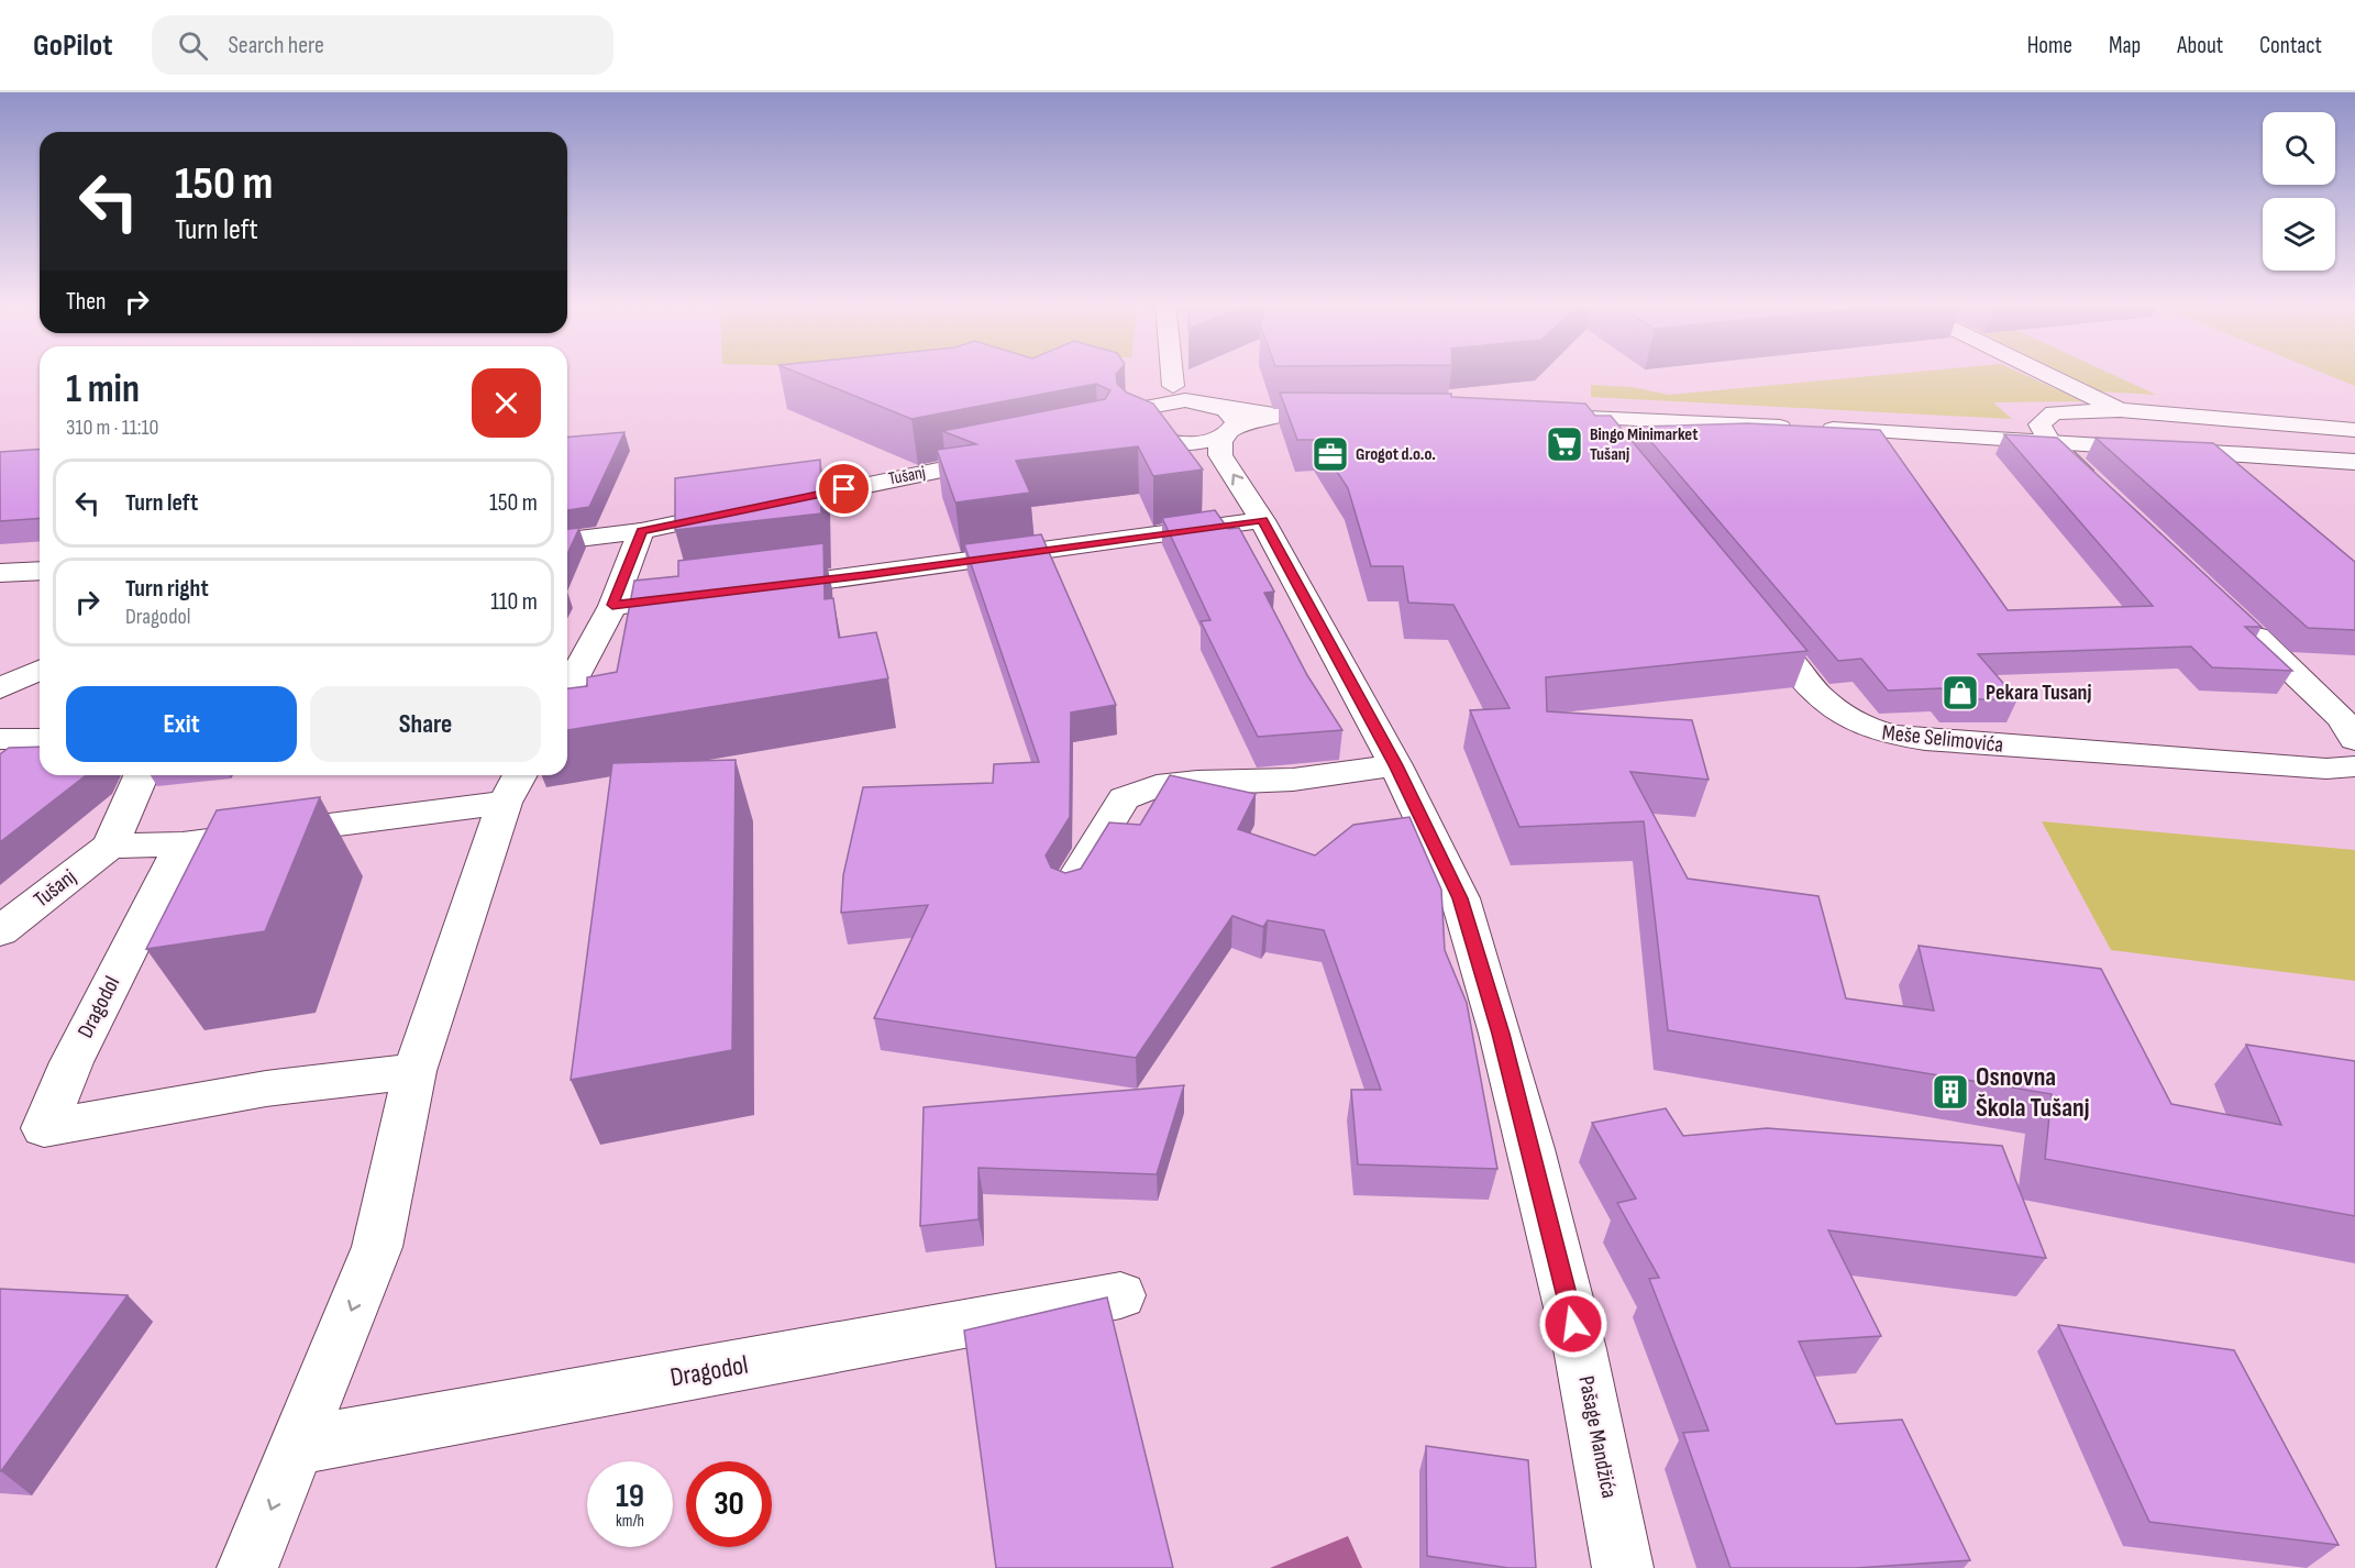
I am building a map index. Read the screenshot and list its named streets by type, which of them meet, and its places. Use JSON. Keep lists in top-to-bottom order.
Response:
{
  "streets": {
    "street": [
      "Tušanj",
      "Meše Selimovića",
      "Dragodol",
      "Pašage Mandžića"
    ]
  },
  "places": {
    "supermarket": ["Bingo Minimarket Tušanj"],
    "office": ["Grogot d.o.o."],
    "shop": ["Pekara Tusanj"],
    "building": ["Osnovna Škola Tušanj"]
  },
  "page": {
    "header": "GoPilot",
    "search": "Search here",
    "nav": [
      "Home",
      "Map",
      "About",
      "Contact"
    ],
    "turn": ["150 m", "Turn left"],
    "then": "Then",
    "heading": ["1 min", "310 m · 11:10"],
    "list": [
      {
        "name": "Turn left",
        "value": "150 m"
      },
      {
        "name": "Turn right",
        "note": "Dragodol",
        "value": "110 m"
      }
    ],
    "buttons": ["Exit", "Share"],
    "speed": "19 km/h",
    "limit": "30"
  }
}
